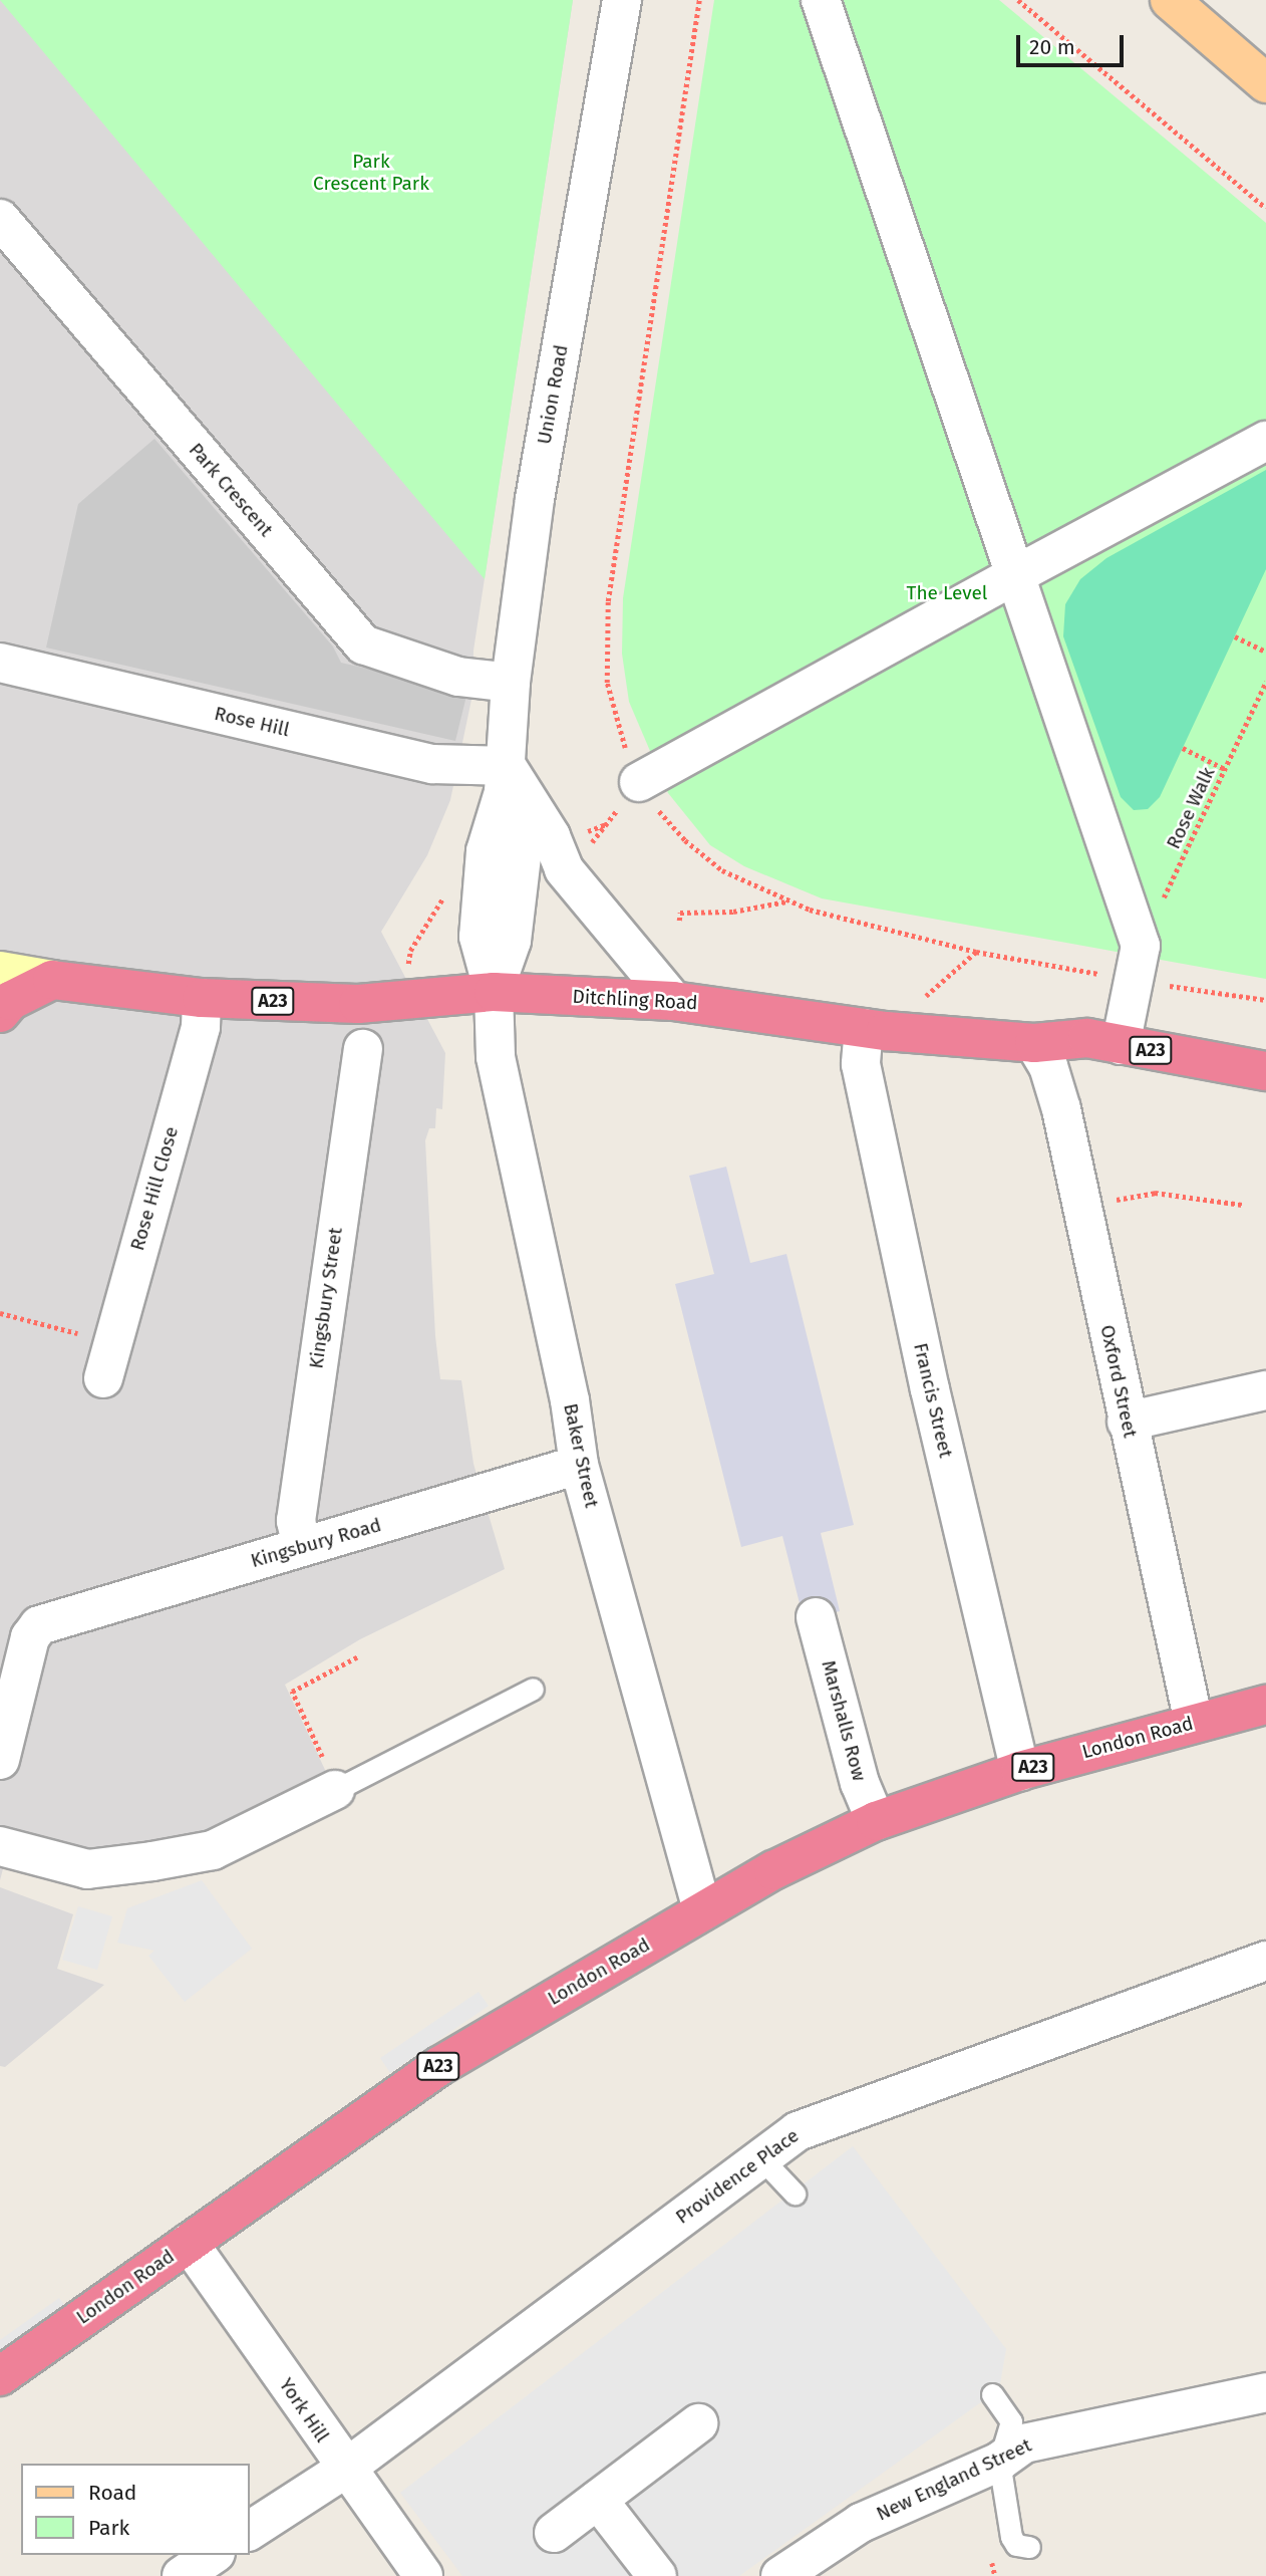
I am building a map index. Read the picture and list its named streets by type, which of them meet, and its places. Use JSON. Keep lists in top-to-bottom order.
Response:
{
  "streets": {
    "highway": ["Ditchling Road", "A23", "London Road"],
    "street": [
      "Union Road",
      "Park Crescent",
      "Rose Hill",
      "Rose Hill Close",
      "Kingsbury Street",
      "Oxford Street",
      "Francis Street",
      "Baker Street",
      "Kingsbury Road",
      "Marshalls Row",
      "Providence Place",
      "York Hill",
      "New England Street"
    ],
    "path": ["Rose Walk"]
  },
  "crossings": [
    ["Union Road", "Park Crescent"],
    ["Union Road", "Rose Hill"],
    ["Union Road", "Ditchling Road"],
    ["Union Road", "Baker Street"],
    ["Ditchling Road", "Rose Hill Close"],
    ["Ditchling Road", "Oxford Street"],
    ["Ditchling Road", "Francis Street"],
    ["Ditchling Road", "Baker Street"],
    ["Kingsbury Street", "Kingsbury Road"],
    ["Oxford Street", "London Road"],
    ["Francis Street", "London Road"],
    ["Baker Street", "Kingsbury Road"],
    ["Baker Street", "London Road"],
    ["Marshalls Row", "London Road"],
    ["London Road", "York Hill"],
    ["Providence Place", "York Hill"]
  ],
  "parks": ["Park Crescent Park", "The Level"],
  "legend": ["Road", "Park"],
  "scale_bar": "20 m"
}
